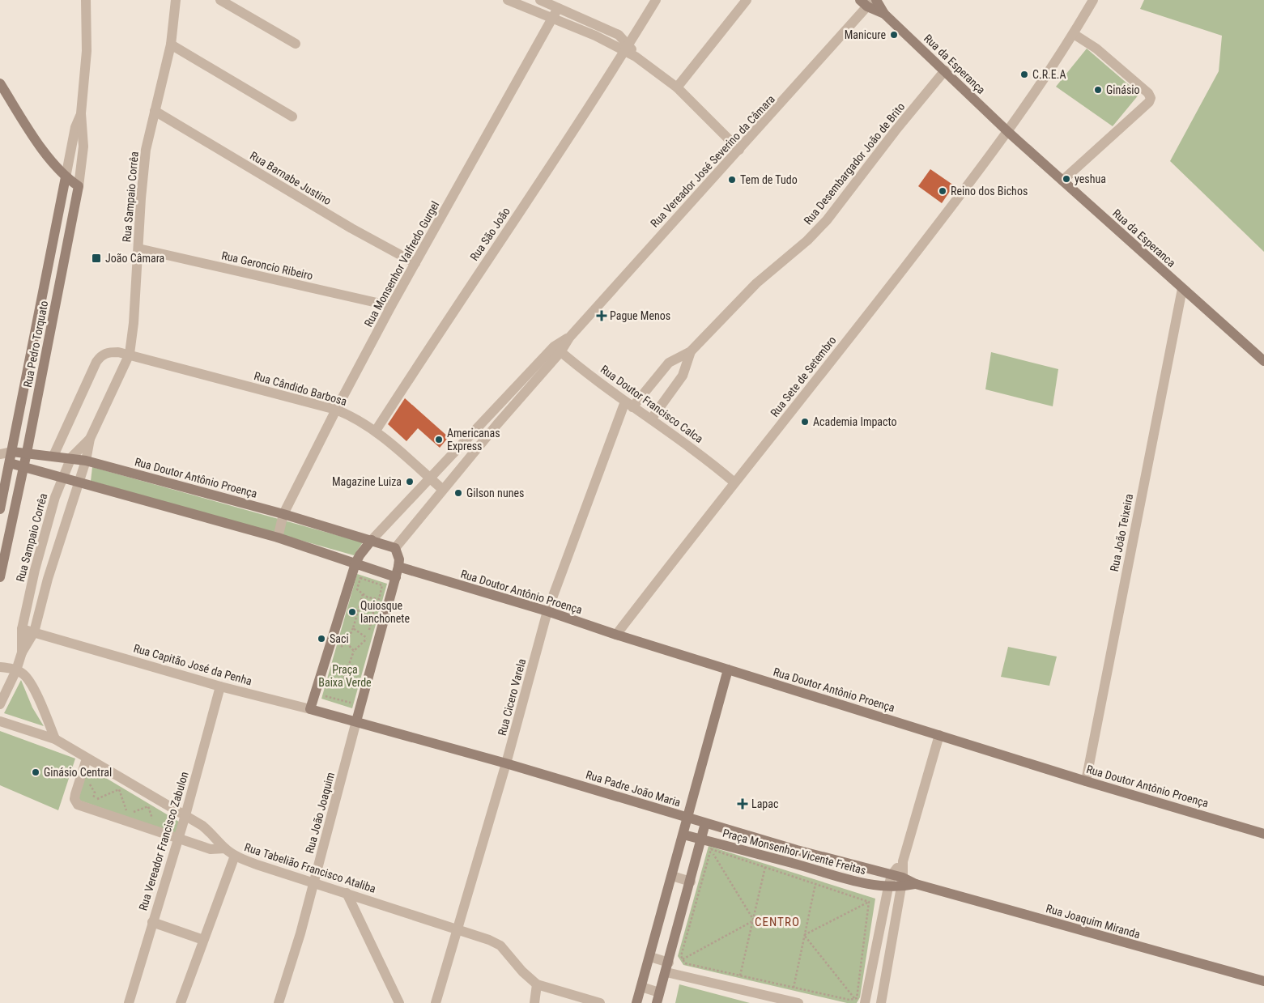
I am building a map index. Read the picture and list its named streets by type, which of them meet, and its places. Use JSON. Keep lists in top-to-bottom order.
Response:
{
  "streets": {
    "main road": [
      "Rua da Esperança",
      "Rua da Esperanca",
      "Rua Pedro Torquato",
      "Rua Doutor Antônio Proença",
      "Rua Capitão José da Penha",
      "Rua Padre João Maria",
      "Praça Monsenhor Vicente Freitas",
      "Rua Joaquim Miranda"
    ],
    "street": [
      "Rua Vereador José Severino da Câmara",
      "Rua Desembargador João de Brito",
      "Rua Barnabe Justino",
      "Rua Sampaio Corrêa",
      "Rua São João",
      "Rua Monsenhor Valfredo Gurgel",
      "Rua Geroncio Ribeiro",
      "Rua Sete de Setembro",
      "Rua Cândido Barbosa",
      "Rua Doutor Francisco Calca",
      "Rua João Teixeira",
      "Rua Cicero Varela",
      "Rua João Joaquim",
      "Rua Vereador Francisco Zabulon",
      "Rua Tabelião Francisco Ataliba"
    ]
  },
  "crossings": [
    ["Rua da Esperança", "Rua Vereador José Severino da Câmara"],
    ["Rua da Esperança", "Rua Desembargador João de Brito"],
    ["Rua da Esperança", "Rua da Esperanca"],
    ["Rua da Esperança", "Rua Sete de Setembro"],
    ["Rua Vereador José Severino da Câmara", "Rua Cândido Barbosa"],
    ["Rua Vereador José Severino da Câmara", "Rua Doutor Francisco Calca"],
    ["Rua Vereador José Severino da Câmara", "Rua Doutor Antônio Proença"],
    ["Rua Desembargador João de Brito", "Rua Doutor Francisco Calca"],
    ["Rua Desembargador João de Brito", "Rua Cicero Varela"],
    ["Rua Barnabe Justino", "Rua Sampaio Corrêa"],
    ["Rua Barnabe Justino", "Rua Monsenhor Valfredo Gurgel"],
    ["Rua Sampaio Corrêa", "Rua Geroncio Ribeiro"],
    ["Rua Sampaio Corrêa", "Rua Cândido Barbosa"],
    ["Rua Sampaio Corrêa", "Rua Doutor Antônio Proença"],
    ["Rua Sampaio Corrêa", "Rua Capitão José da Penha"],
    ["Rua São João", "Rua Cândido Barbosa"],
    ["Rua da Esperanca", "Rua Sete de Setembro"],
    ["Rua da Esperanca", "Rua João Teixeira"],
    ["Rua Monsenhor Valfredo Gurgel", "Rua Geroncio Ribeiro"],
    ["Rua Monsenhor Valfredo Gurgel", "Rua Cândido Barbosa"],
    ["Rua Monsenhor Valfredo Gurgel", "Rua Doutor Antônio Proença"],
    ["Rua Pedro Torquato", "Rua Doutor Antônio Proença"],
    ["Rua Sete de Setembro", "Rua Doutor Francisco Calca"],
    ["Rua Sete de Setembro", "Rua Doutor Antônio Proença"],
    ["Rua Cândido Barbosa", "Rua Doutor Antônio Proença"],
    ["Rua Doutor Francisco Calca", "Rua Cicero Varela"],
    ["Rua Doutor Antônio Proença", "Rua João Teixeira"],
    ["Rua Doutor Antônio Proença", "Rua Cicero Varela"],
    ["Rua Capitão José da Penha", "Rua Padre João Maria"],
    ["Rua Capitão José da Penha", "Rua João Joaquim"],
    ["Rua Capitão José da Penha", "Rua Vereador Francisco Zabulon"],
    ["Rua Cicero Varela", "Rua Padre João Maria"],
    ["Rua Cicero Varela", "Rua Tabelião Francisco Ataliba"],
    ["Rua Padre João Maria", "Rua João Joaquim"],
    ["Rua Padre João Maria", "Praça Monsenhor Vicente Freitas"],
    ["Rua Padre João Maria", "Rua Joaquim Miranda"],
    ["Rua João Joaquim", "Rua Tabelião Francisco Ataliba"],
    ["Rua Vereador Francisco Zabulon", "Rua Tabelião Francisco Ataliba"],
    ["Praça Monsenhor Vicente Freitas", "Rua Joaquim Miranda"]
  ],
  "districts": ["CENTRO"],
  "parks": ["Praça Baixa Verde"],
  "places": {
    "other": [
      "Manicure",
      "C.R.E.A",
      "Ginásio",
      "yeshua",
      "Tem de Tudo",
      "Reino dos Bichos",
      "Academia Impacto",
      "Americanas Express",
      "Magazine Luiza",
      "Gilson nunes",
      "Quiosque lanchonete",
      "Saci",
      "Ginásio Central"
    ],
    "transit": ["João Câmara"],
    "health": ["Pague Menos", "Lapac"]
  }
}
